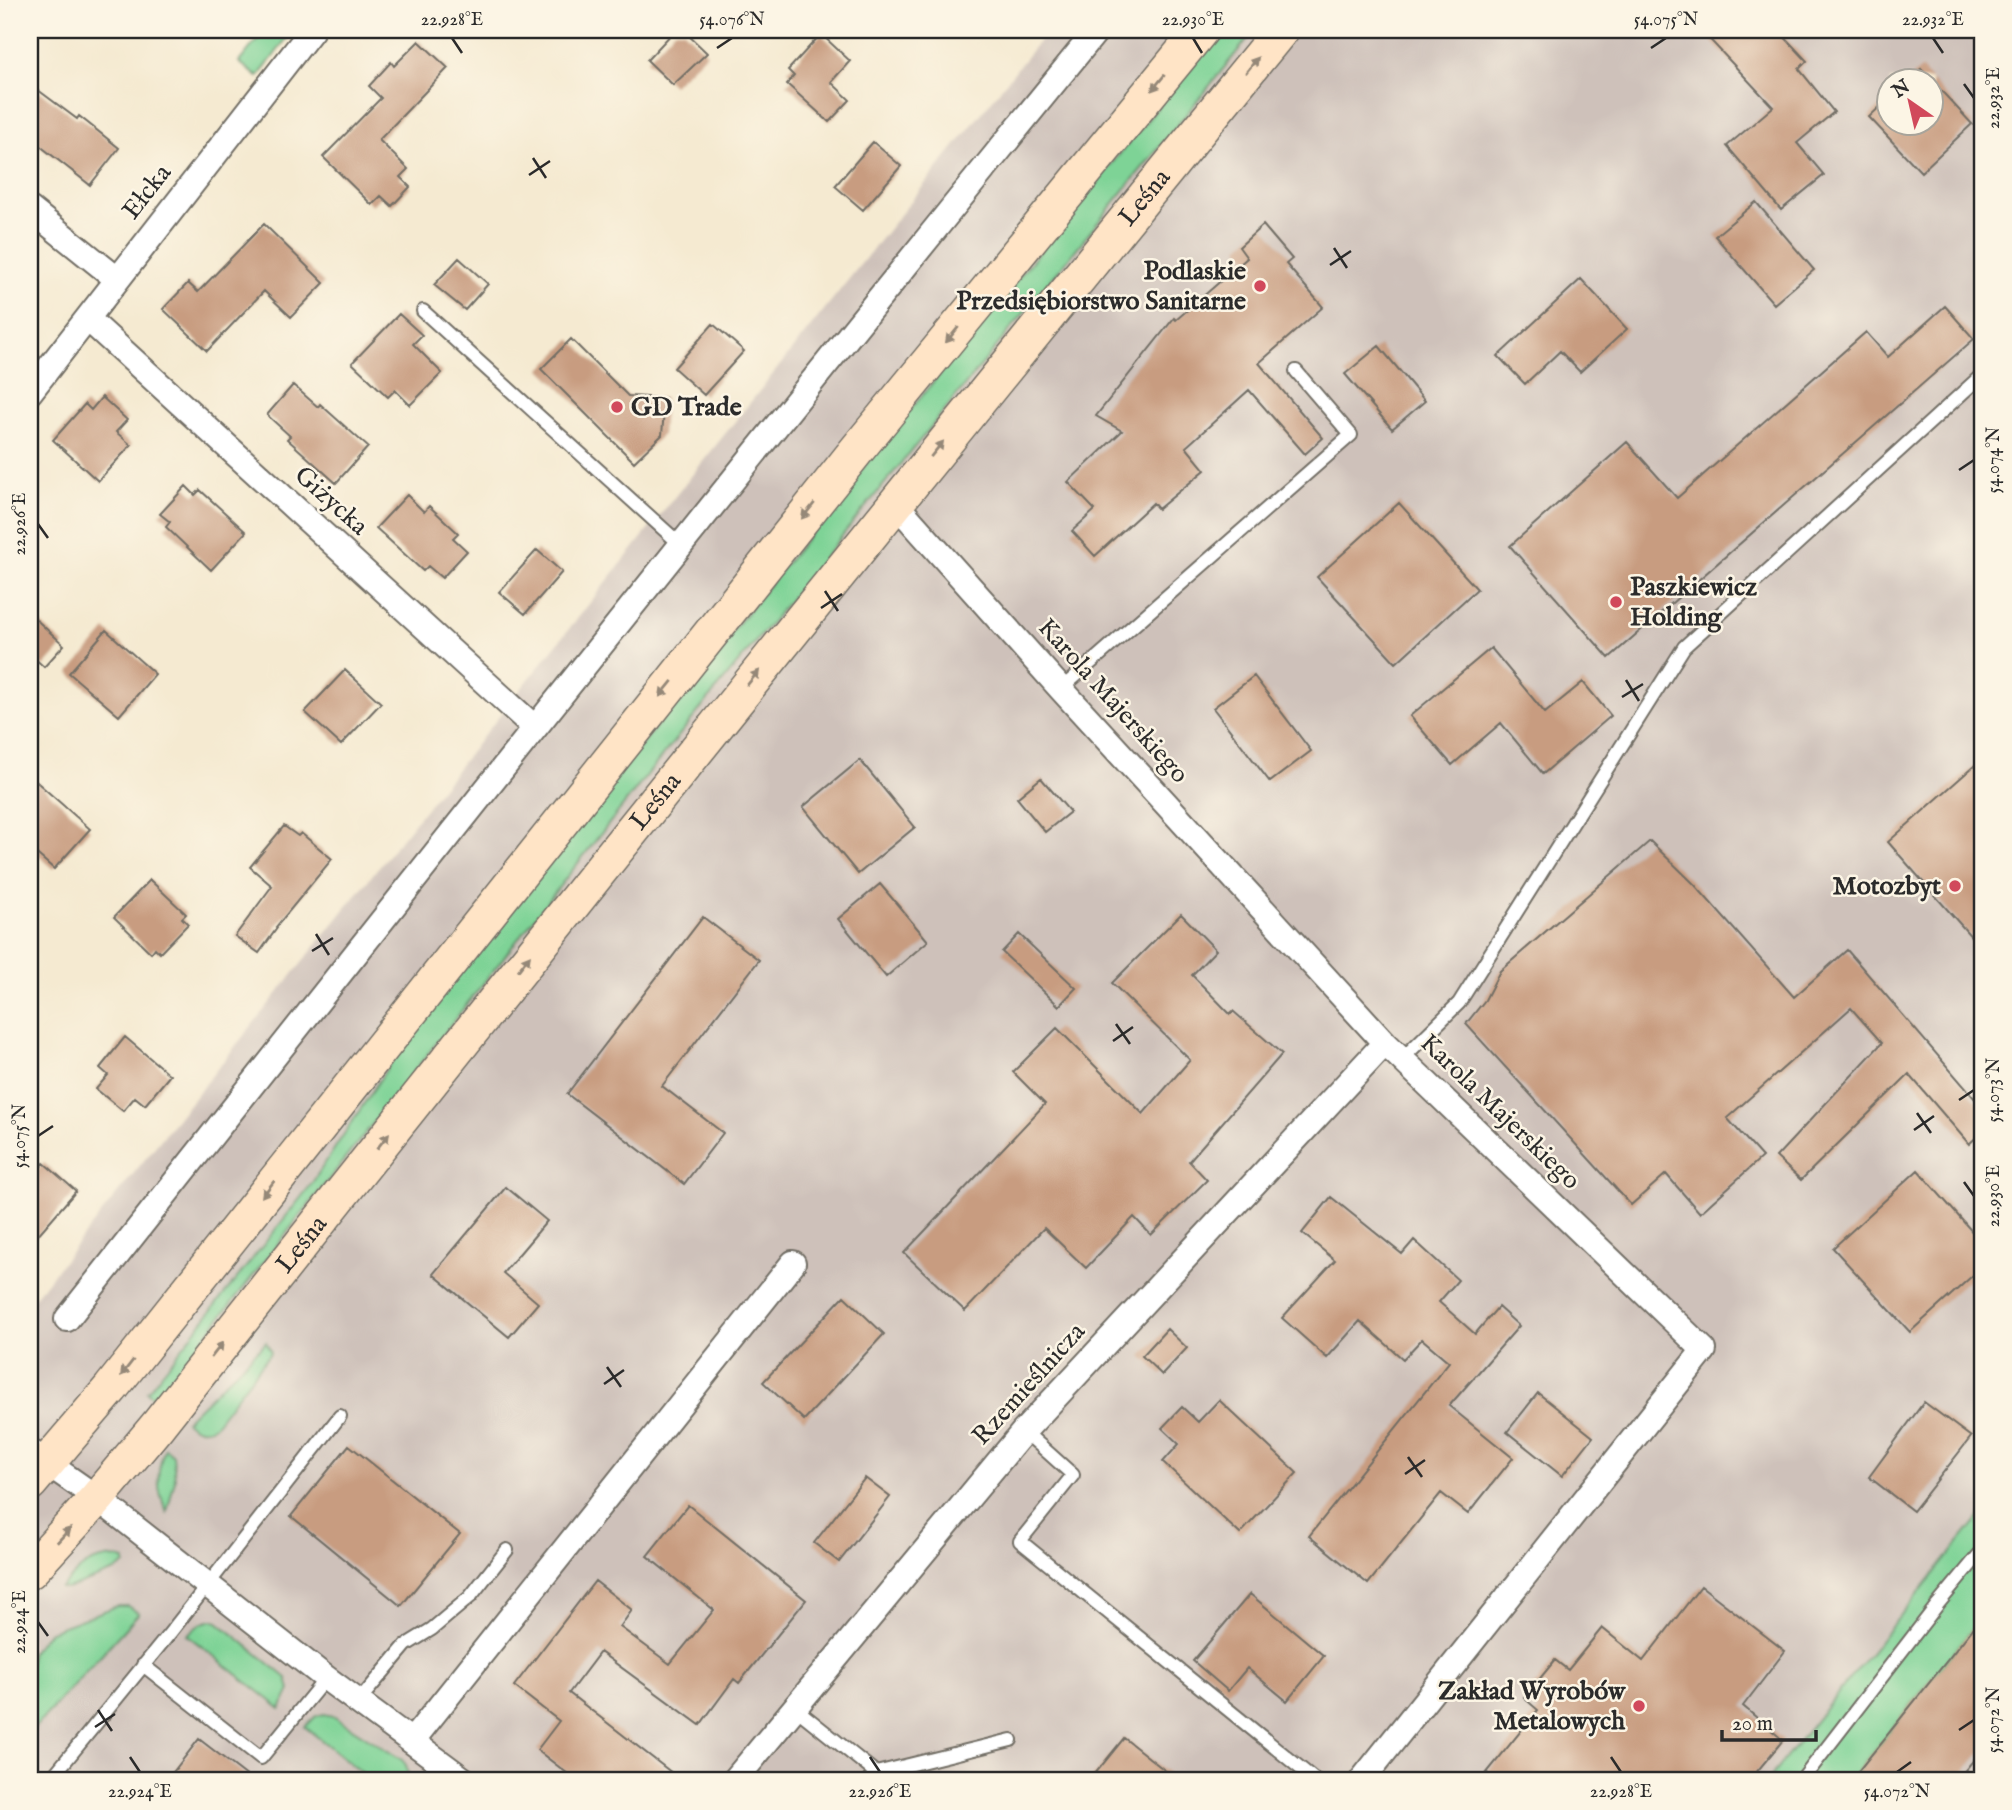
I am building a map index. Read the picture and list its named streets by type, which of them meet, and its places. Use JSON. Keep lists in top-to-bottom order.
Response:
{
  "streets": {
    "main road": ["Leśna"],
    "street": [
      "Ełcka",
      "Giżycka",
      "Karola Majerskiego",
      "Rzemieślnicza"
    ]
  },
  "crossings": [
    ["Ełcka", "Giżycka"],
    ["Leśna", "Karola Majerskiego"],
    ["Karola Majerskiego", "Rzemieślnicza"]
  ],
  "places": [
    "Podlaskie Przedsiębiorstwo Sanitarne",
    "GD Trade",
    "Paszkiewicz Holding",
    "Motozbyt",
    "Zakład Wyrobów Metalowych"
  ],
  "scale_bar": "20 m",
  "north": "top left",
  "coordinates": [
    "22.928°E",
    "54.076°N",
    "22.930°E",
    "54.075°N",
    "22.932°E",
    "54.074°N",
    "22.926°E",
    "54.073°N",
    "22.924°E",
    "54.072°N"
  ]
}
